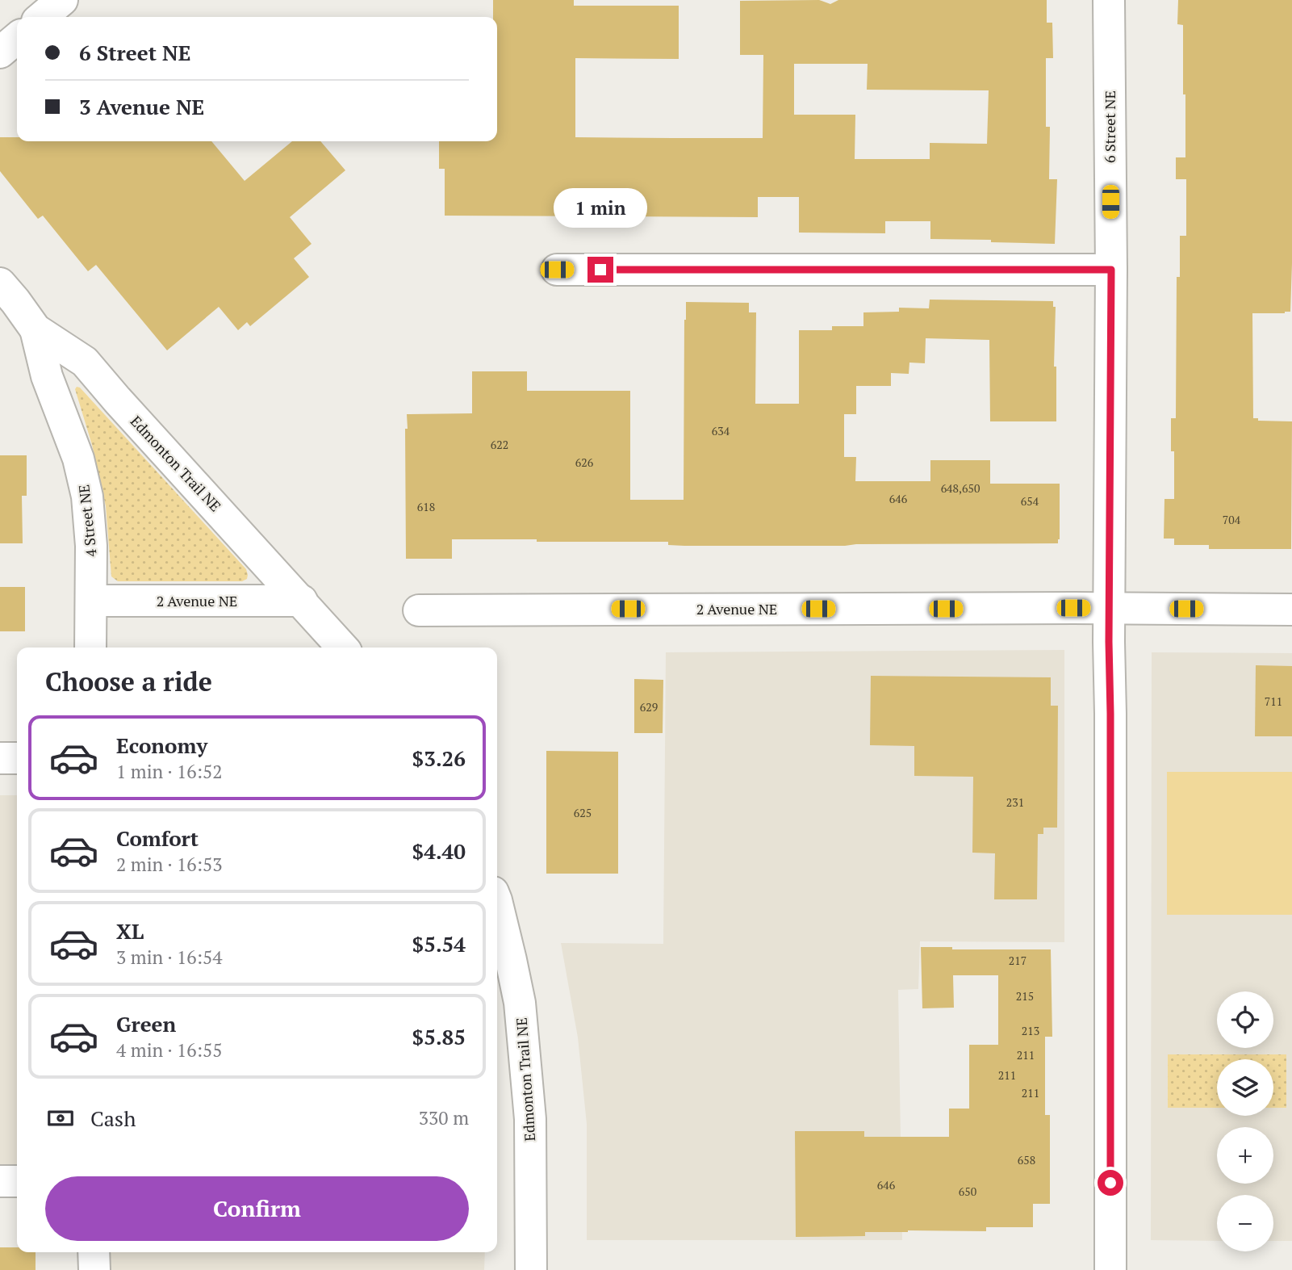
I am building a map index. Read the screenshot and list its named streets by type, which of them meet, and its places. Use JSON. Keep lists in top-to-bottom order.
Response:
{
  "streets": {
    "street": [
      "6 Street NE",
      "Edmonton Trail NE",
      "4 Street NE",
      "2 Avenue NE"
    ]
  },
  "crossings": [
    ["6 Street NE", "2 Avenue NE"],
    ["Edmonton Trail NE", "4 Street NE"],
    ["Edmonton Trail NE", "2 Avenue NE"],
    ["4 Street NE", "2 Avenue NE"]
  ],
  "house_numbers": [
    "634",
    "622",
    "626",
    "648,650",
    "646",
    "654",
    "618",
    "704",
    "711",
    "629",
    "231",
    "625",
    "217",
    "215",
    "213",
    "211",
    "211",
    "211",
    "658",
    "646",
    "650"
  ],
  "page": {
    "banner": ["6 Street NE", "3 Avenue NE"],
    "bubble": "1 min",
    "heading": "Choose a ride",
    "list": [
      {
        "name": "Economy",
        "note": "1 min · 16:52",
        "value": "$3.26"
      },
      {
        "name": "Comfort",
        "note": "2 min · 16:53",
        "value": "$4.40"
      },
      {
        "name": "XL",
        "note": "3 min · 16:54",
        "value": "$5.54"
      },
      {
        "name": "Green",
        "note": "4 min · 16:55",
        "value": "$5.85"
      }
    ],
    "map_buttons": ["+", "−"],
    "pay": ["Cash", "330 m"],
    "buttons": "Confirm"
  }
}
